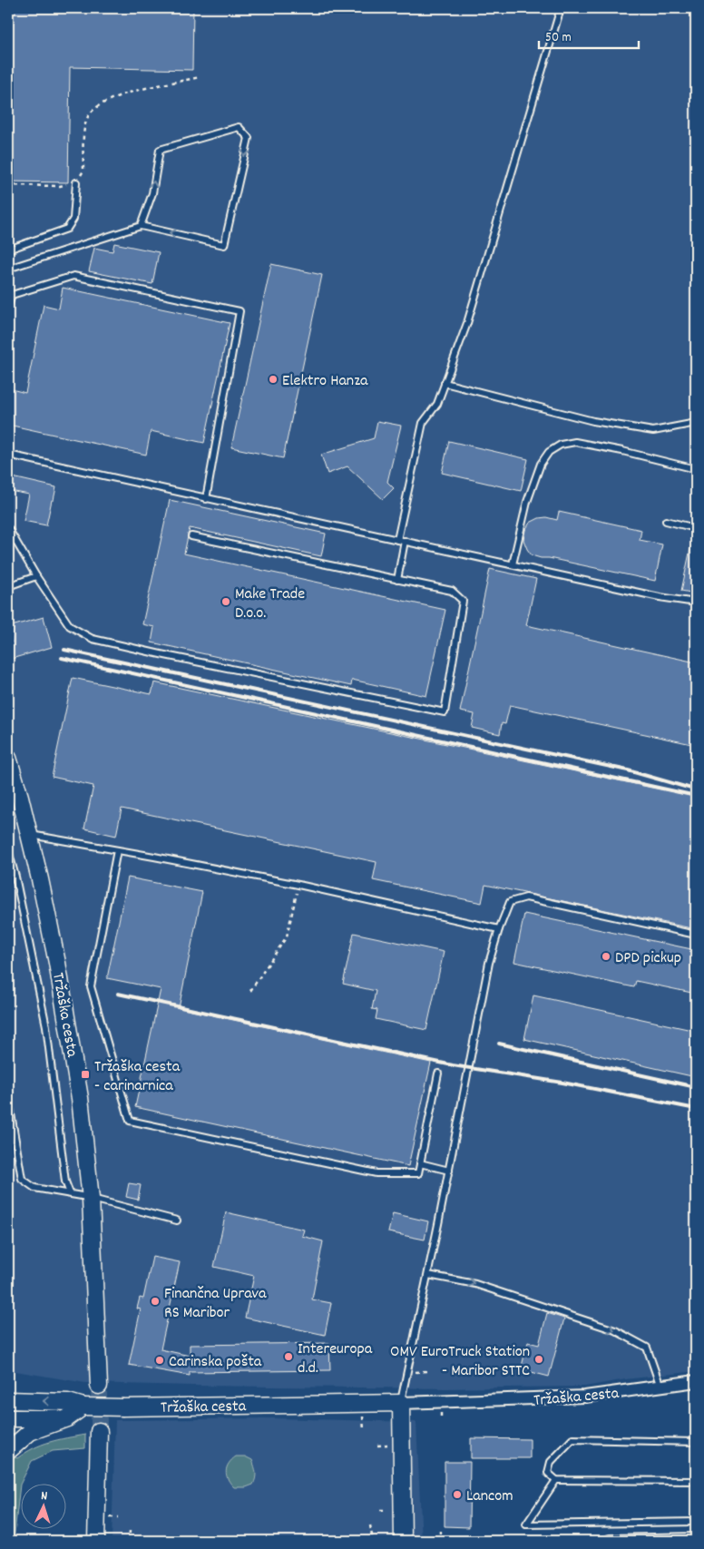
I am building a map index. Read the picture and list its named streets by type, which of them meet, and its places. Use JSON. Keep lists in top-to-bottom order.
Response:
{
  "streets": {
    "street": ["Tržaška cesta"]
  },
  "places": {
    "other": [
      "Elektro Hanza",
      "Make Trade D.o.o.",
      "DPD pickup",
      "Finančna Uprava RS Maribor",
      "Intereuropa d.d.",
      "OMV EuroTruck Station - Maribor STTC",
      "Carinska pošta",
      "Lancom"
    ],
    "transit": ["Tržaška cesta - carinarnica"]
  },
  "scale_bar": "50 m",
  "north": "top"
}
